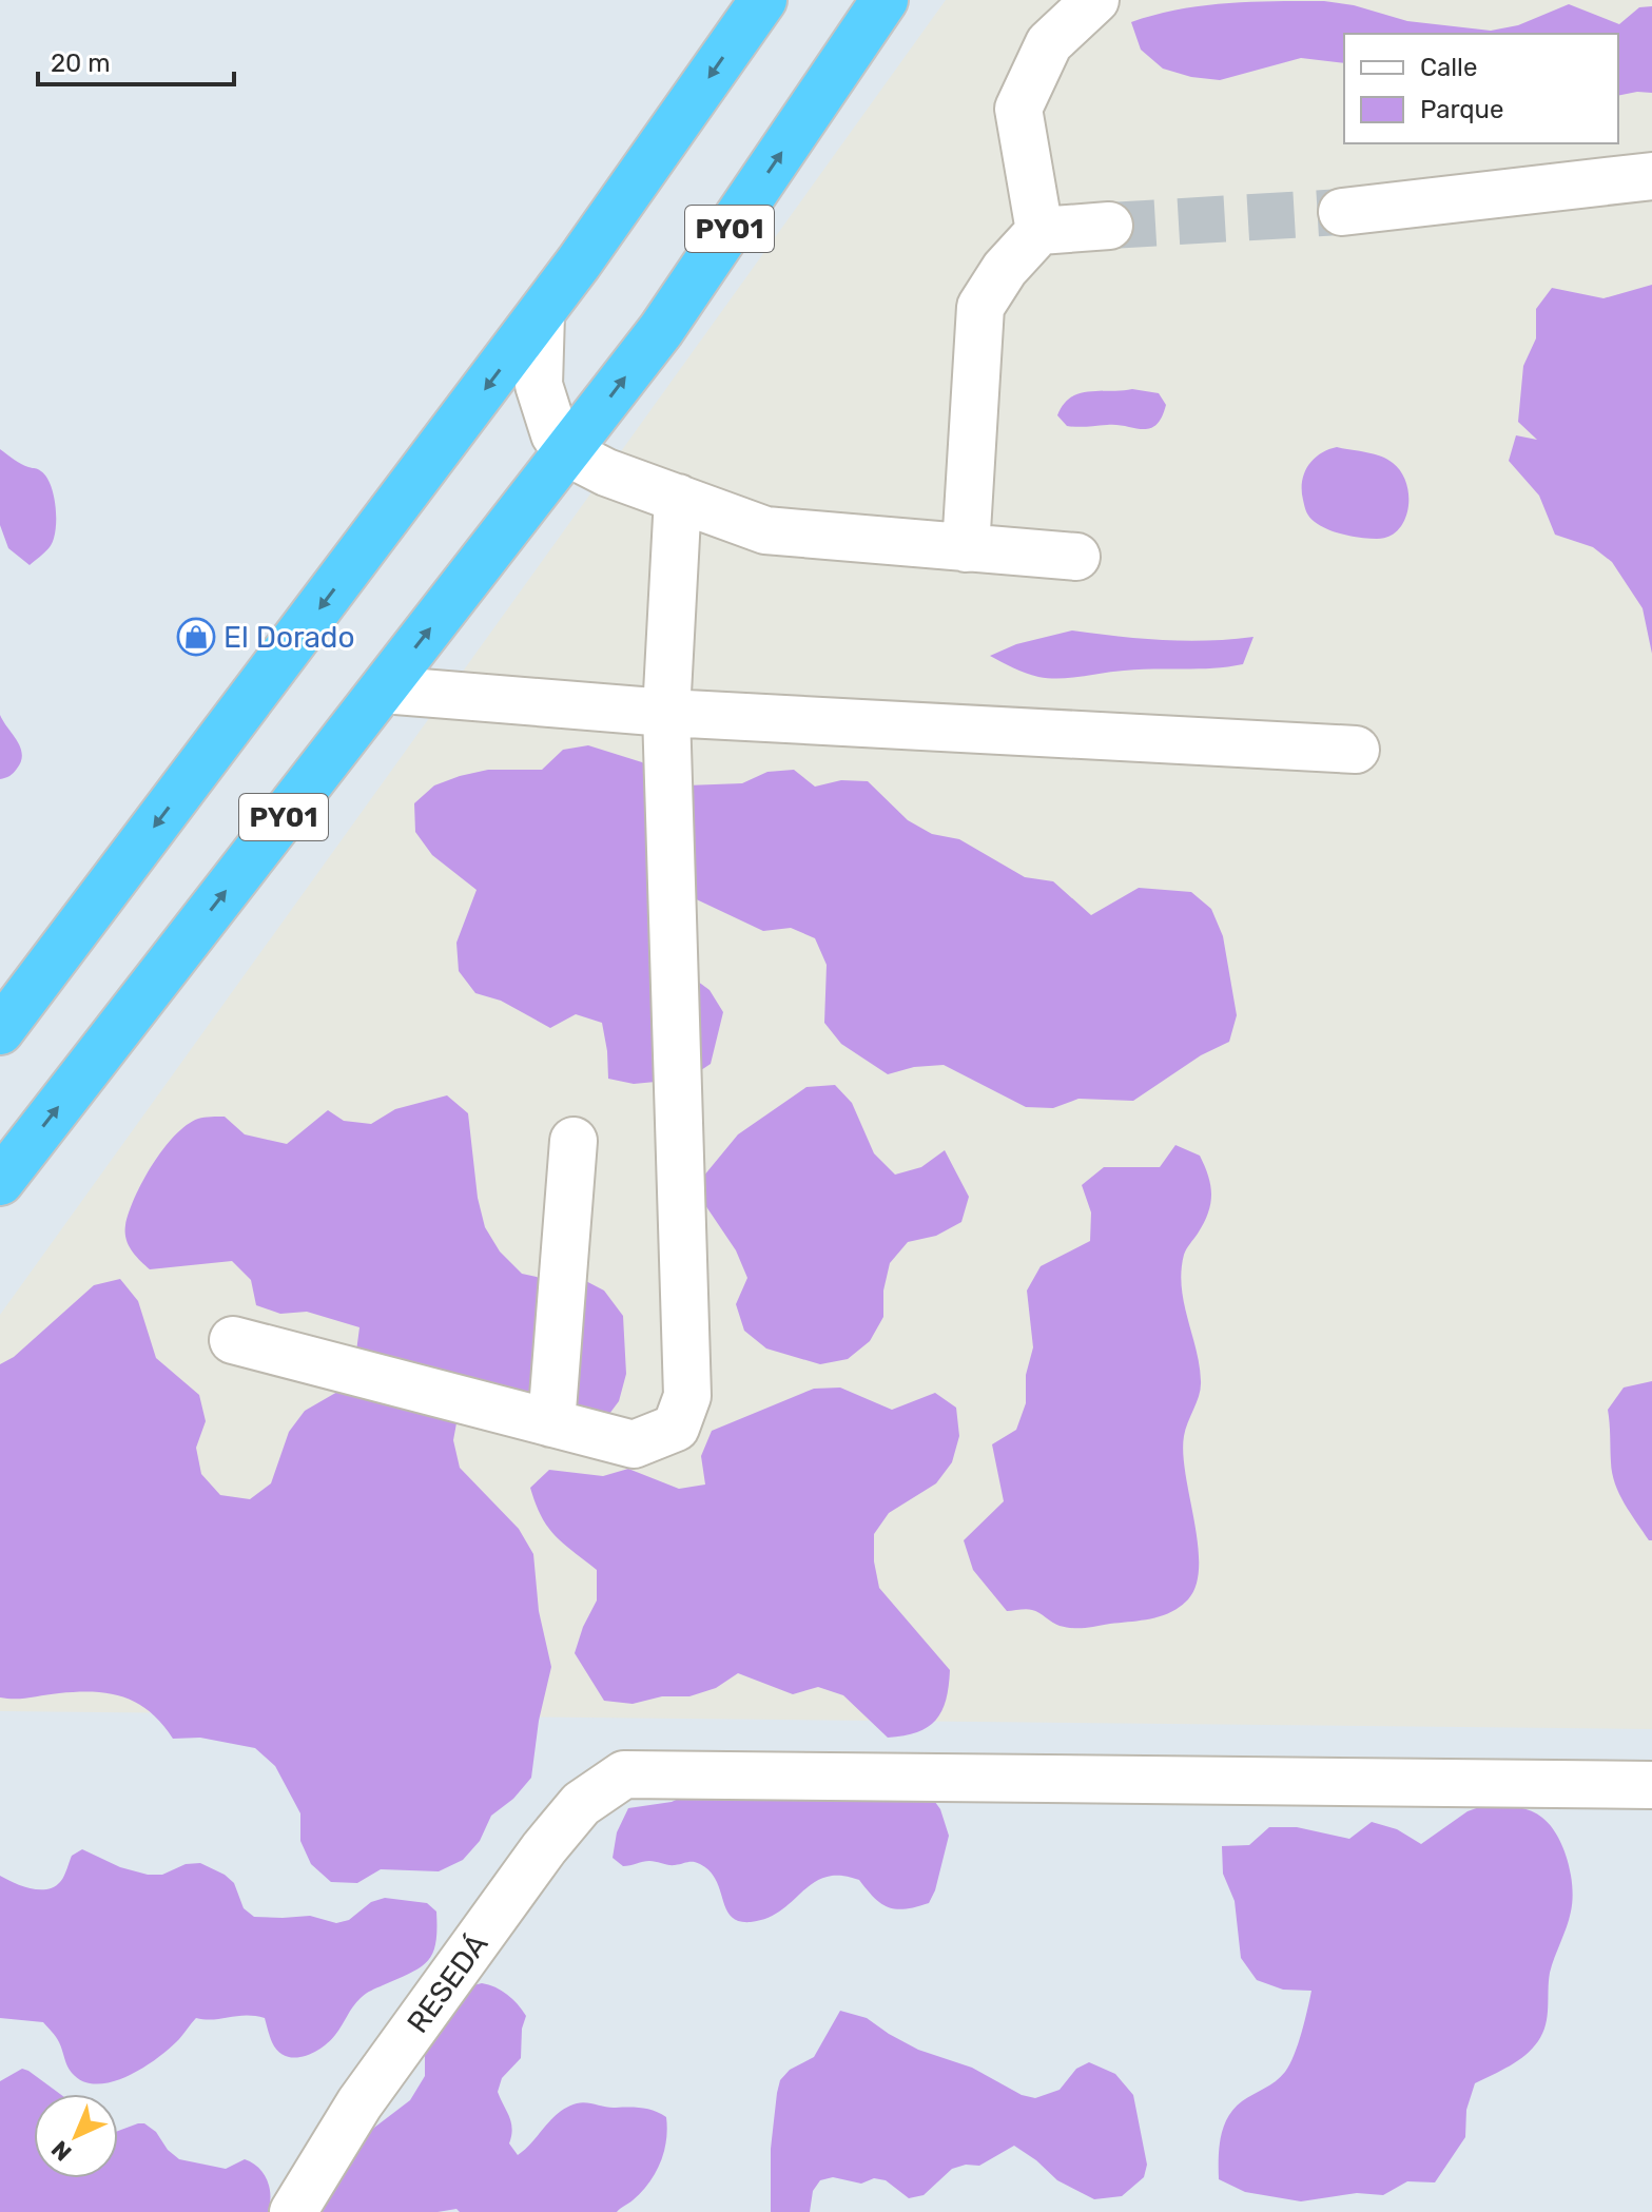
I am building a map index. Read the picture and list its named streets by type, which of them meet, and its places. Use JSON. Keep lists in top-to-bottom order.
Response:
{
  "streets": {
    "highway": ["PY01"],
    "street": ["RESEDÁ"]
  },
  "places": {
    "shop": ["El Dorado"]
  },
  "legend": ["Calle", "Parque"],
  "scale_bar": "20 m",
  "north": "bottom left"
}
